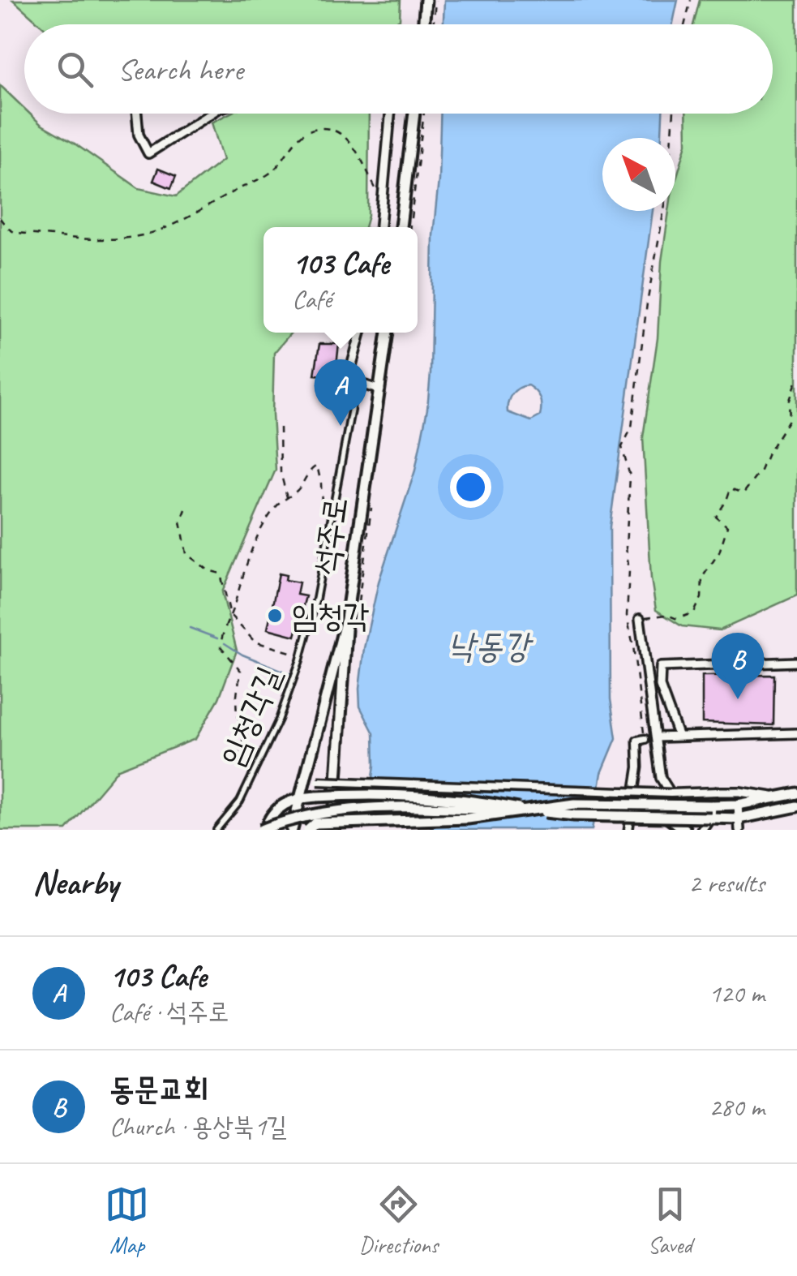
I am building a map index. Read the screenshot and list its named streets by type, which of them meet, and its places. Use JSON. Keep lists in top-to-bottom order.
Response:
{
  "streets": {
    "street": ["석주로", "임청각길"]
  },
  "water": ["낙동강"],
  "places": ["임청각"],
  "north": "top left",
  "page": {
    "search": "Search here",
    "popup": ["103 Cafe", "Café"],
    "pins": ["A", "B"],
    "heading": ["Nearby", "2 results"],
    "list": [
      {
        "mark": "A",
        "name": "103 Cafe",
        "note": "Café · 석주로",
        "value": "120 m"
      },
      {
        "mark": "B",
        "name": "동문교회",
        "note": "Church · 용상북1길",
        "value": "280 m"
      }
    ],
    "nav": ["Map", "Directions", "Saved"]
  }
}
